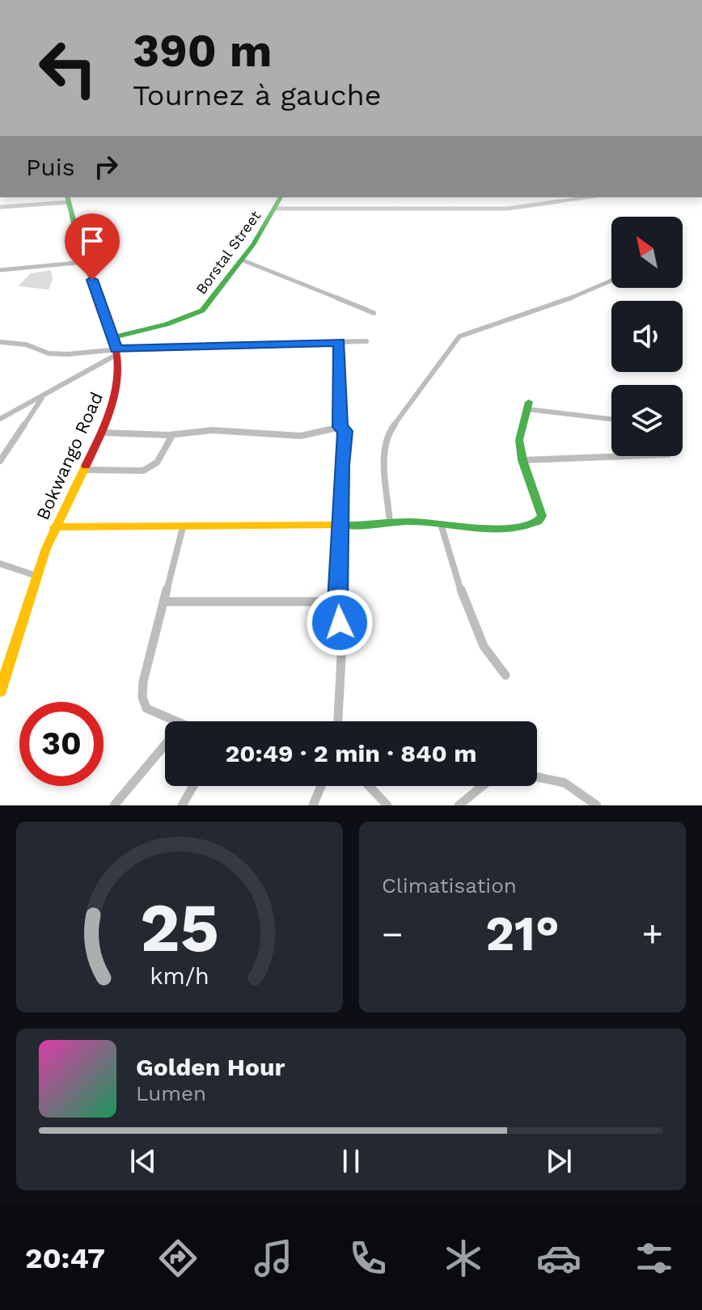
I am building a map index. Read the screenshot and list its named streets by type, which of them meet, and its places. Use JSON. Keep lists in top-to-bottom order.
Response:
{
  "streets": {
    "street": ["Borstal Street", "Bokwango Road"]
  },
  "crossings": [
    ["Borstal Street", "Bokwango Road"]
  ],
  "north": "top left",
  "page": {
    "turn": ["390 m", "Tournez à gauche"],
    "then": "Puis",
    "limit": "30",
    "trip": "20:49 · 2 min · 840 m",
    "tile": "Climatisation",
    "heat": ["−", "21°", "+"],
    "song": ["Golden Hour", "Lumen"],
    "tabs": "20:47",
    "gauge": ["25", "km/h"]
  }
}
